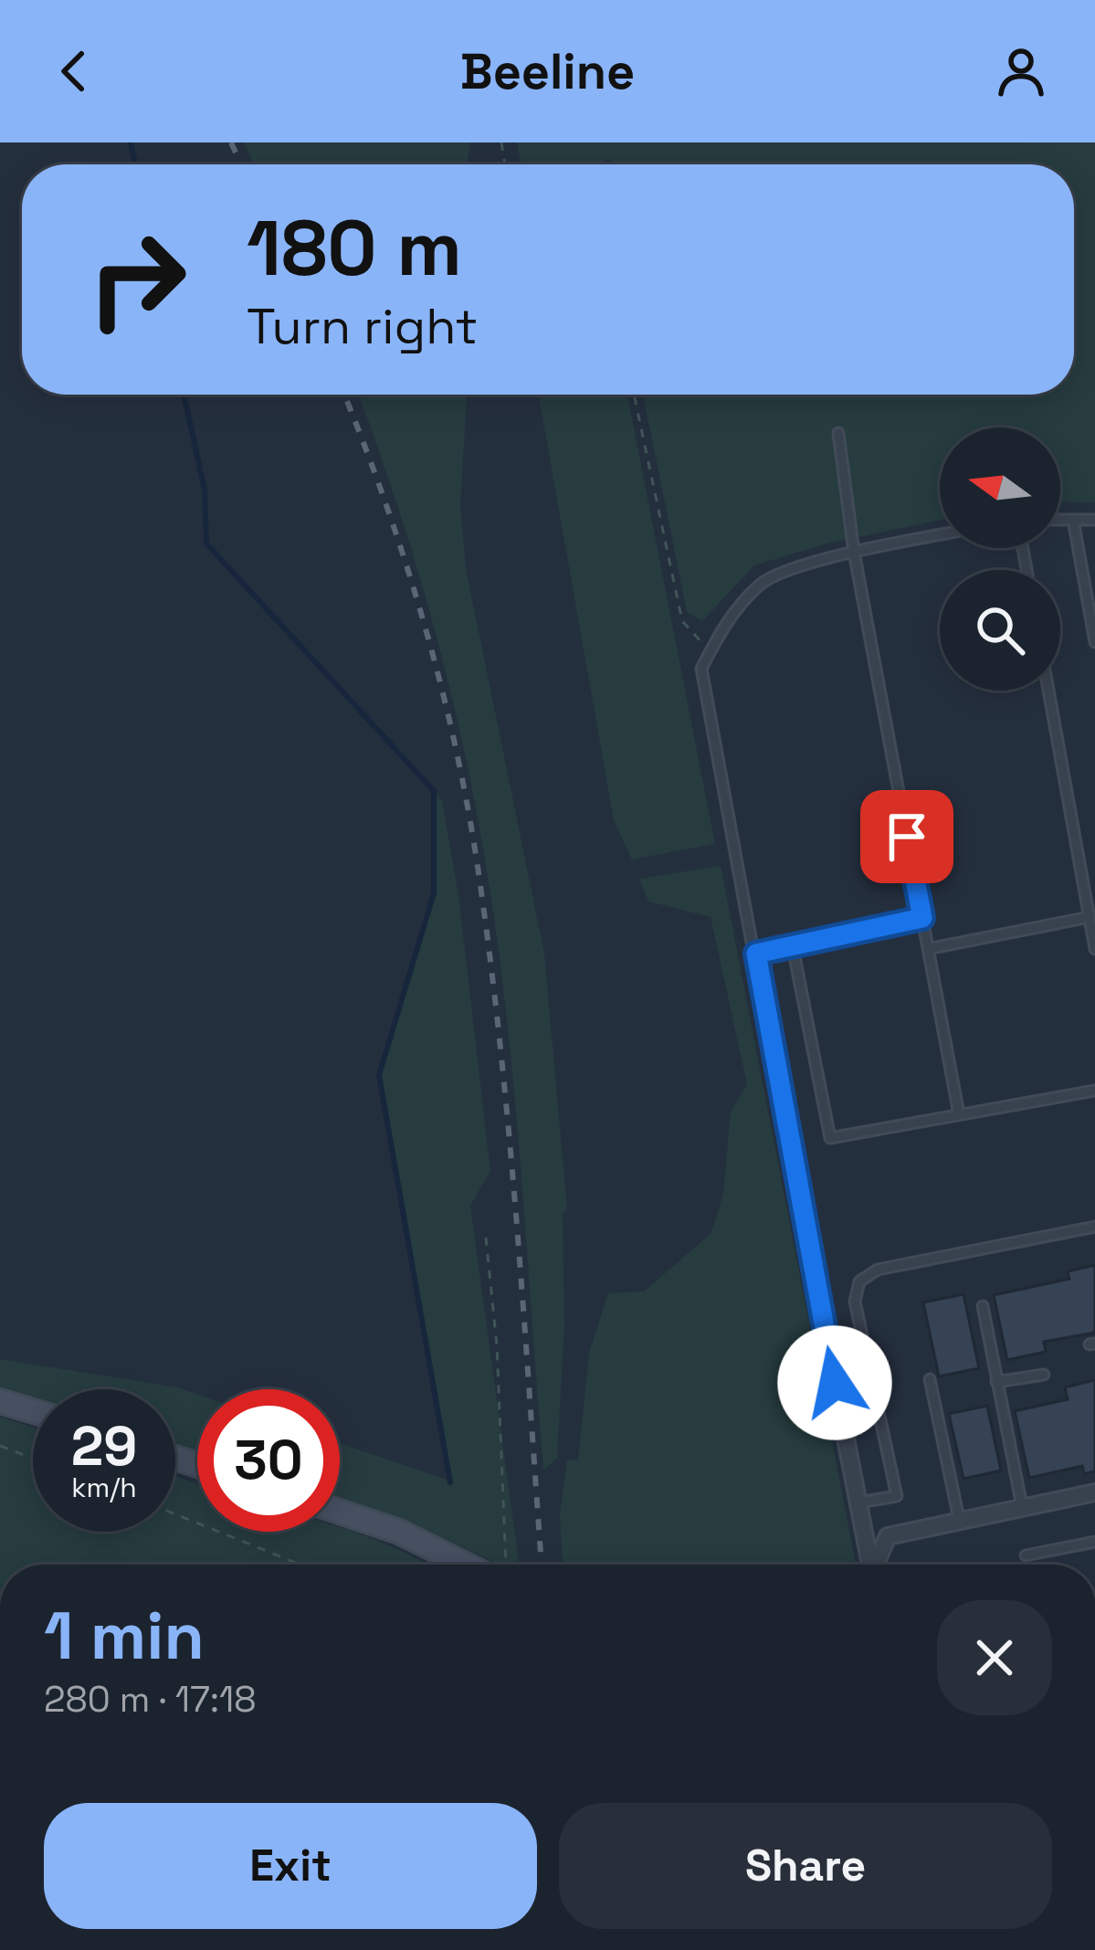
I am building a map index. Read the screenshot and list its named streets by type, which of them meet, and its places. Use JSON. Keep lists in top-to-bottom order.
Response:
{
  "north": "left",
  "page": {
    "header": "Beeline",
    "turn": ["180 m", "Turn right"],
    "speed": "29 km/h",
    "limit": "30",
    "heading": ["1 min", "280 m · 17:18"],
    "buttons": ["Exit", "Share"]
  }
}
